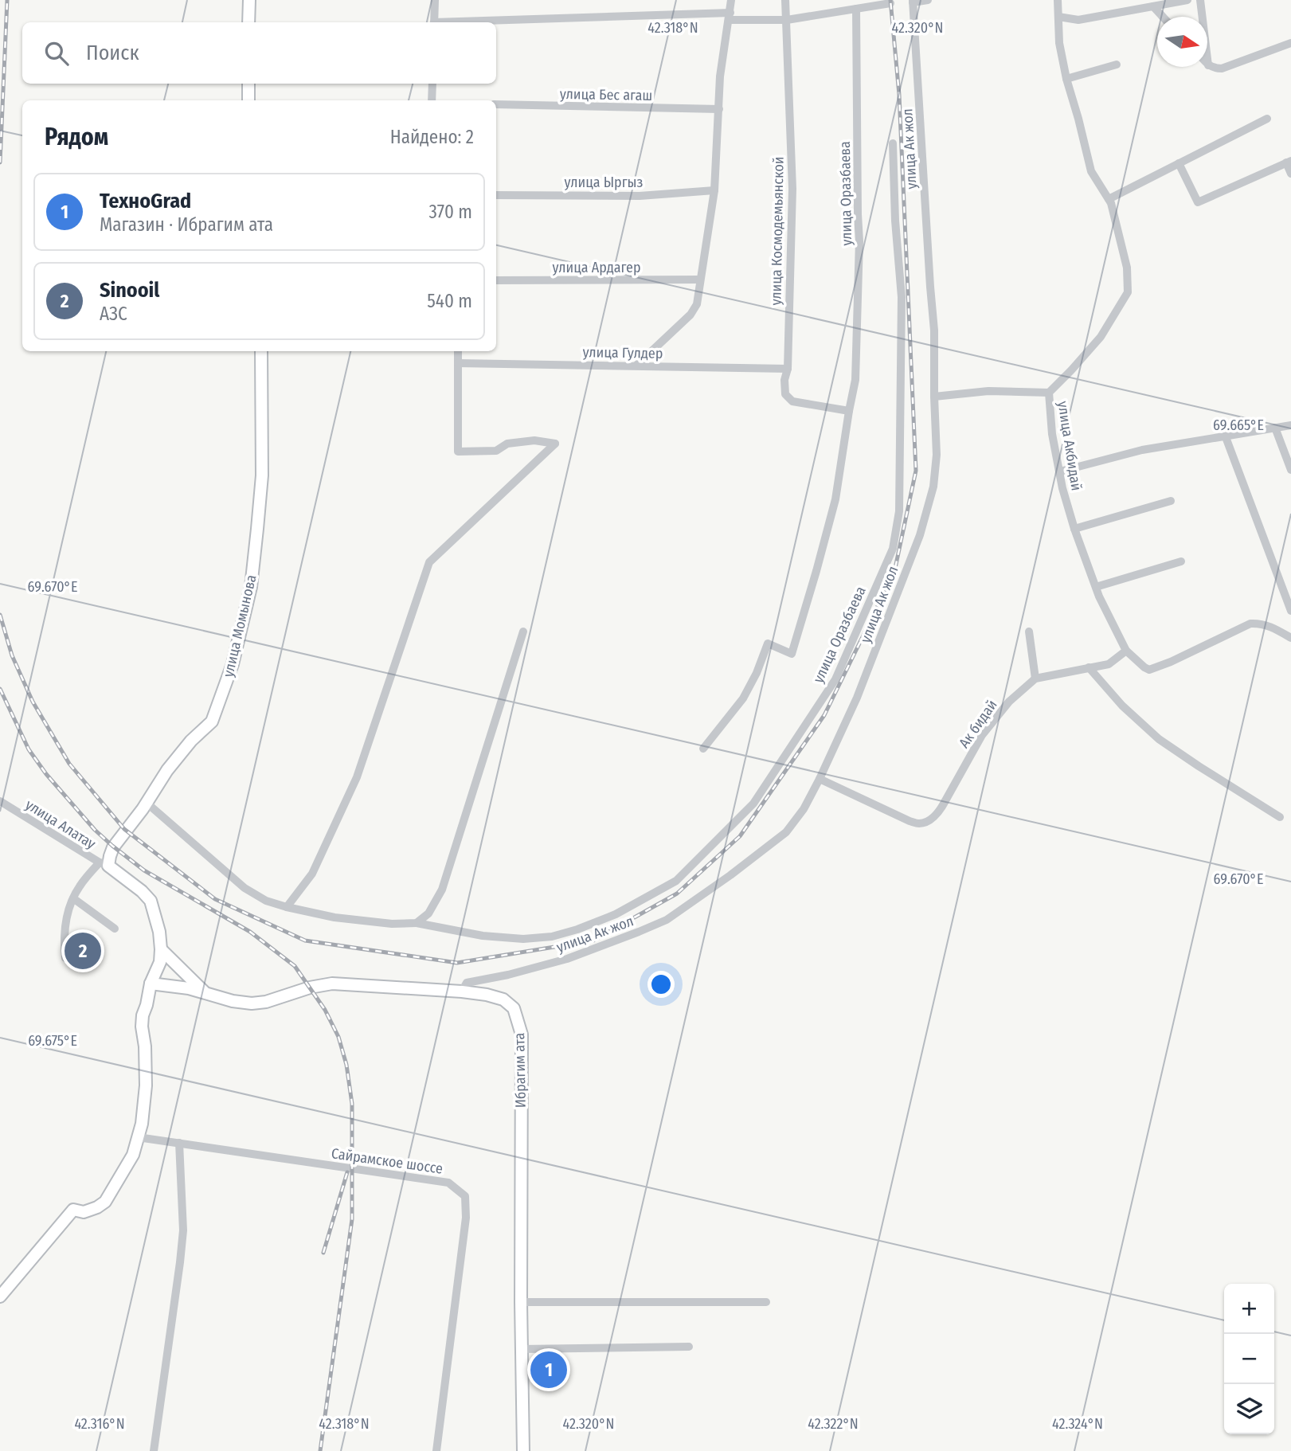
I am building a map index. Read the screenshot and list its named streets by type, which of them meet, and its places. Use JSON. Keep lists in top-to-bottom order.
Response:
{
  "streets": {
    "main road": ["улица Момынова", "Ибрагим ата"],
    "street": [
      "улица Бес агаш",
      "улица Ак жол",
      "улица Ыргыз",
      "улица Оразбаева",
      "улица Космодемьянской",
      "улица Ардагер",
      "улица Гулдер",
      "улица Акбидай",
      "Ак бидай",
      "улица Алатау",
      "Сайрамское шоссе"
    ]
  },
  "crossings": [
    ["улица Ак жол", "Ак бидай"],
    ["улица Ак жол", "Ибрагим ата"],
    ["улица Оразбаева", "улица Космодемьянской"],
    ["улица Оразбаева", "улица Момынова"],
    ["улица Космодемьянской", "улица Гулдер"],
    ["улица Акбидай", "Ак бидай"],
    ["улица Момынова", "улица Алатау"]
  ],
  "north": "right",
  "page": {
    "search": "Поиск",
    "heading": ["Рядом", "Найдено: 2"],
    "list": [
      {
        "mark": "1",
        "name": "ТехноGrad",
        "note": "Магазин · Ибрагим ата",
        "value": "370 m"
      },
      {
        "mark": "2",
        "name": "Sinooil",
        "note": "АЗС",
        "value": "540 m"
      }
    ],
    "pins": ["2", "1"],
    "map_buttons": ["+", "−"]
  },
  "coordinates": [
    "42.318°N",
    "42.320°N",
    "69.665°E",
    "69.670°E",
    "69.675°E",
    "42.316°N",
    "42.322°N",
    "42.324°N"
  ]
}
